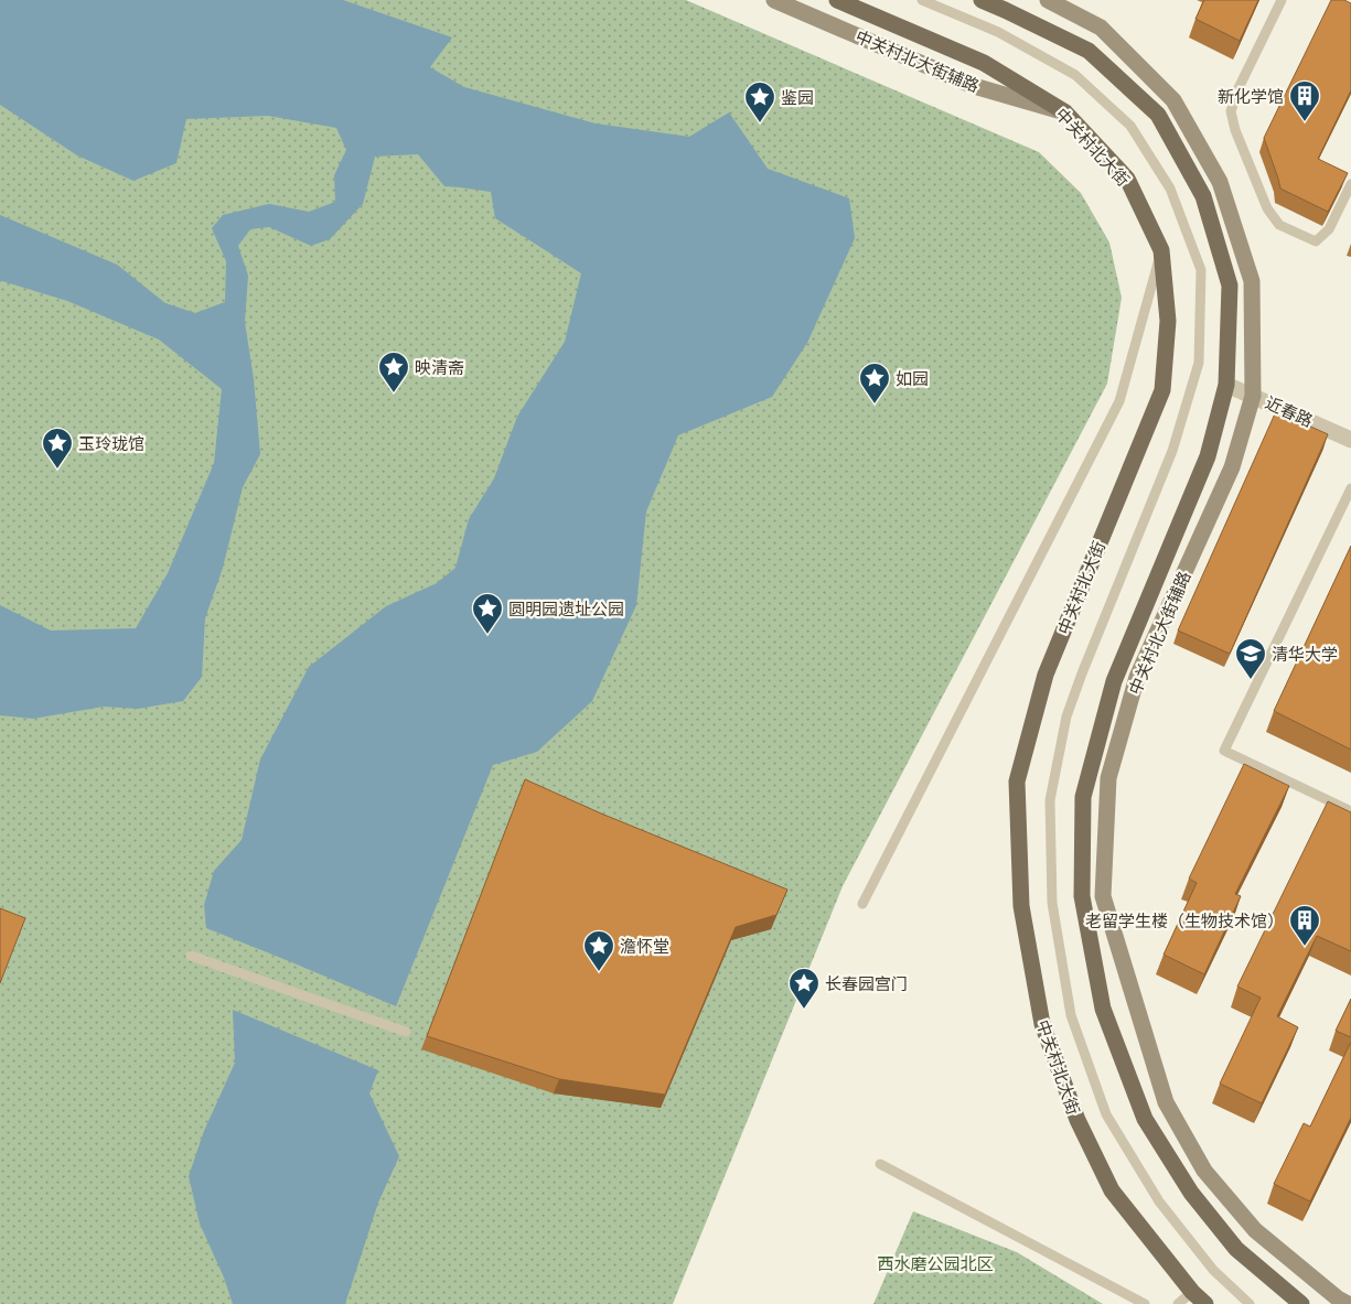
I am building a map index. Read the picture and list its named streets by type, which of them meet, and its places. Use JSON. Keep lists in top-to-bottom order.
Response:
{
  "streets": {
    "main road": ["中关村北大街"],
    "street": ["中关村北大街辅路", "近春路"]
  },
  "crossings": [
    ["中关村北大街辅路", "中关村北大街"],
    ["中关村北大街辅路", "近春路"]
  ],
  "parks": ["西水磨公园北区"],
  "places": {
    "building": ["新化学馆", "老留学生楼（生物技术馆）"],
    "place": [
      "鉴园",
      "映清斋",
      "如园",
      "玉玲珑馆",
      "圆明园遗址公园",
      "澹怀堂",
      "长春园宫门"
    ],
    "school or university": ["清华大学"]
  }
}
